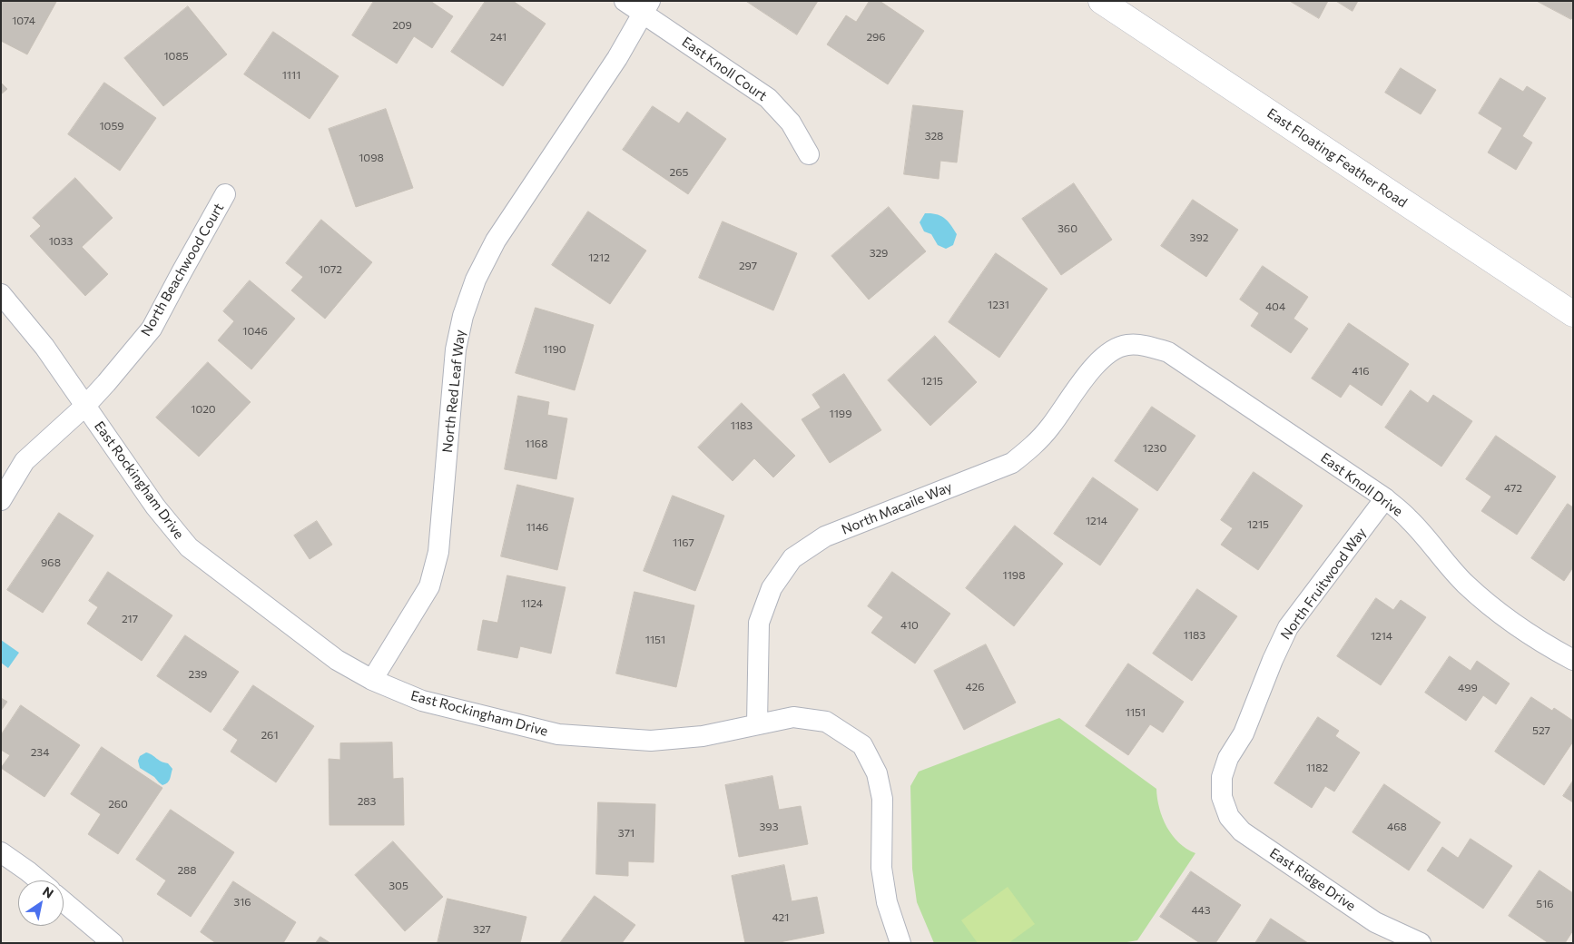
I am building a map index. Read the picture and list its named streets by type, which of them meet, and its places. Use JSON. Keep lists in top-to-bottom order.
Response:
{
  "streets": {
    "main road": ["East Floating Feather Road"],
    "street": [
      "East Knoll Court",
      "North Beachwood Court",
      "North Red Leaf Way",
      "East Rockingham Drive",
      "East Knoll Drive",
      "North Macaile Way",
      "North Fruitwood Way",
      "East Ridge Drive"
    ]
  },
  "crossings": [
    ["East Knoll Court", "North Red Leaf Way"],
    ["North Beachwood Court", "East Rockingham Drive"],
    ["North Red Leaf Way", "East Rockingham Drive"],
    ["East Rockingham Drive", "North Macaile Way"],
    ["East Knoll Drive", "North Macaile Way"],
    ["East Knoll Drive", "North Fruitwood Way"],
    ["North Fruitwood Way", "East Ridge Drive"]
  ],
  "house_numbers": [
    "1074",
    "209",
    "241",
    "296",
    "1085",
    "1111",
    "1059",
    "328",
    "1098",
    "265",
    "360",
    "392",
    "1033",
    "329",
    "1212",
    "297",
    "1072",
    "1231",
    "404",
    "1046",
    "1190",
    "416",
    "1215",
    "1020",
    "1199",
    "1183",
    "1168",
    "1230",
    "472",
    "1214",
    "1215",
    "1146",
    "1167",
    "968",
    "1198",
    "1124",
    "217",
    "410",
    "1183",
    "1214",
    "1151",
    "239",
    "426",
    "499",
    "1151",
    "527",
    "261",
    "234",
    "1182",
    "283",
    "260",
    "393",
    "468",
    "371",
    "288",
    "305",
    "316",
    "516",
    "443",
    "421",
    "327"
  ],
  "north": "top right"
}
